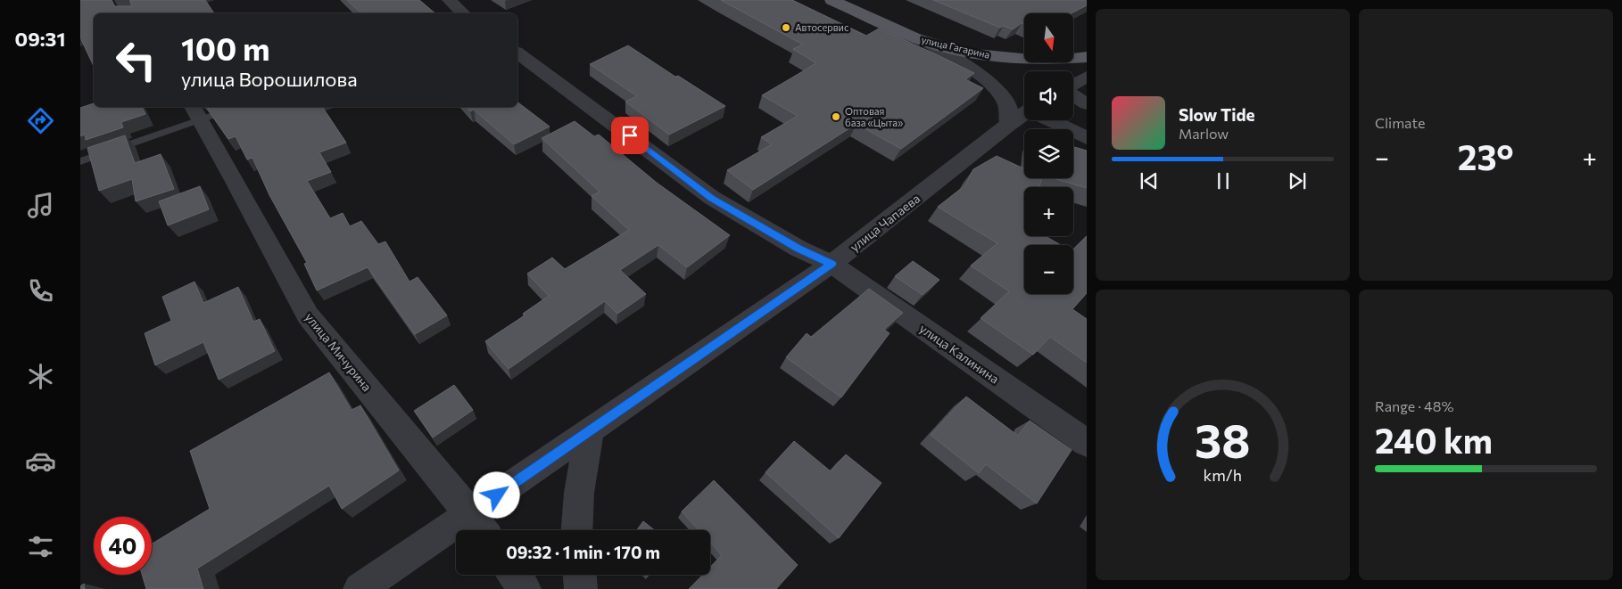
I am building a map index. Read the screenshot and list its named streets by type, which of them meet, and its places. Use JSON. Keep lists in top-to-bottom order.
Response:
{
  "streets": {
    "main road": ["улица Гагарина"],
    "street": ["улица Чапаева", "улица Мичурина", "улица Калинина"]
  },
  "crossings": [
    ["улица Чапаева", "улица Мичурина"],
    ["улица Чапаева", "улица Калинина"]
  ],
  "places": ["Автосервис", "Оптовая база «Цыта»"],
  "north": "bottom",
  "page": {
    "tabs": "09:31",
    "tile": [
      "Climate",
      ["Range · 48%", "240 km"]
    ],
    "map_buttons": ["+", "−"],
    "turn": ["100 m", "улица Ворошилова"],
    "song": ["Slow Tide", "Marlow"],
    "heat": ["−", "23°", "+"],
    "limit": "40",
    "trip": "09:32 · 1 min · 170 m",
    "gauge": ["38", "km/h"]
  }
}
